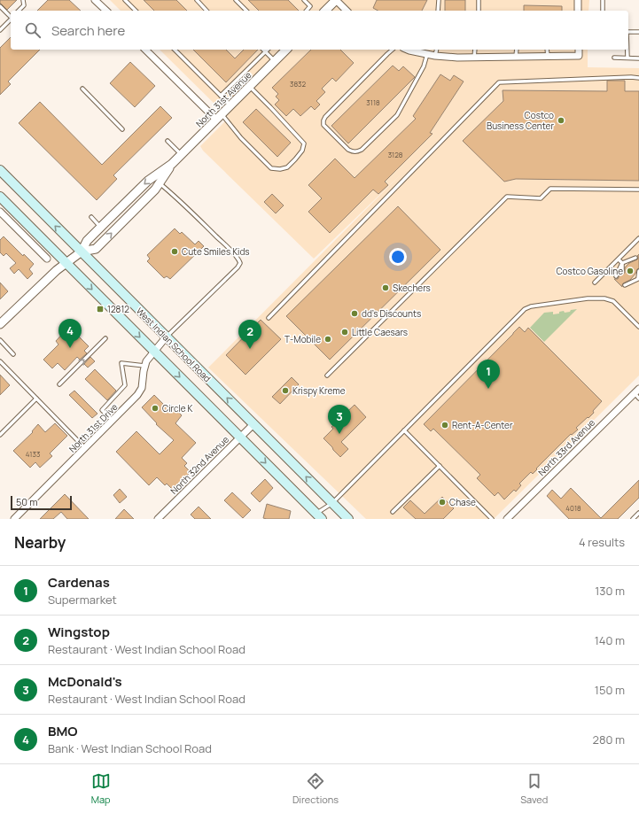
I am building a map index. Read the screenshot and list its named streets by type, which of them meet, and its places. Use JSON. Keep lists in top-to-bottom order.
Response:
{
  "streets": {
    "main road": ["West Indian School Road"],
    "street": [
      "North 31st Avenue",
      "North 31st Drive",
      "North 33rd Avenue",
      "North 32nd Avenue"
    ]
  },
  "crossings": [
    ["North 31st Avenue", "West Indian School Road"],
    ["West Indian School Road", "North 31st Drive"],
    ["West Indian School Road", "North 32nd Avenue"]
  ],
  "places": {
    "other": [
      "Costco Business Center",
      "Cute Smiles Kids",
      "Costco Gasoline",
      "Skechers",
      "dd's Discounts",
      "Little Caesars",
      "T-Mobile",
      "Krispy Kreme",
      "Circle K",
      "Rent-A-Center",
      "Chase"
    ],
    "transit": ["12812"]
  },
  "house_numbers": [
    "3832",
    "3118",
    "3128",
    "4133",
    "4018"
  ],
  "scale_bar": "50 m",
  "page": {
    "search": "Search here",
    "pins": [
      "4",
      "2",
      "1",
      "3"
    ],
    "scale": "50 m",
    "heading": ["Nearby", "4 results"],
    "list": [
      {
        "mark": "1",
        "name": "Cardenas",
        "note": "Supermarket",
        "value": "130 m"
      },
      {
        "mark": "2",
        "name": "Wingstop",
        "note": "Restaurant · West Indian School Road",
        "value": "140 m"
      },
      {
        "mark": "3",
        "name": "McDonald's",
        "note": "Restaurant · West Indian School Road",
        "value": "150 m"
      },
      {
        "mark": "4",
        "name": "BMO",
        "note": "Bank · West Indian School Road",
        "value": "280 m"
      }
    ],
    "nav": ["Map", "Directions", "Saved"]
  }
}
